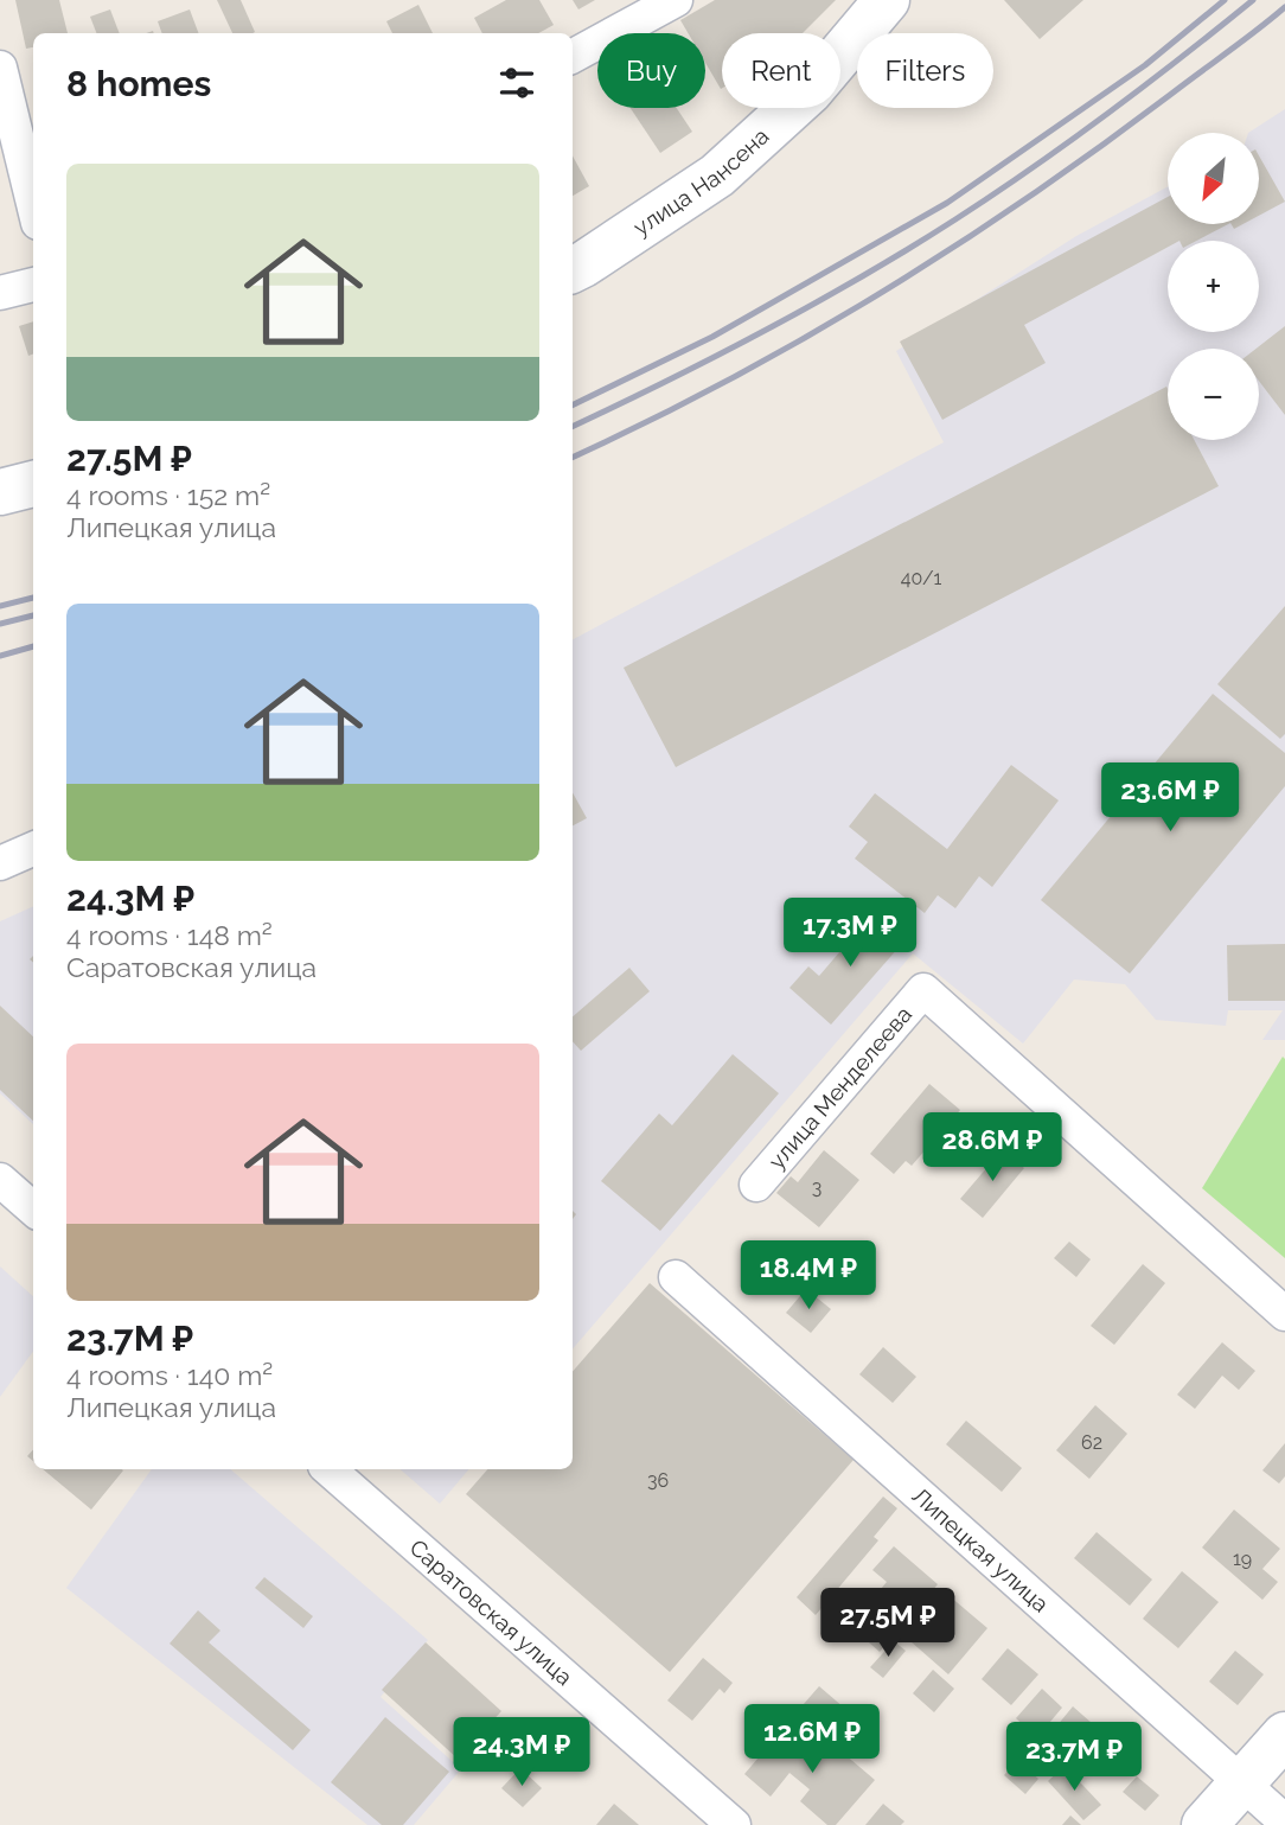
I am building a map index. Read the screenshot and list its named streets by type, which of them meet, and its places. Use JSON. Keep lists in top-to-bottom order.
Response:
{
  "streets": {
    "main road": ["улица Нансена"],
    "street": ["улица Менделеева", "Липецкая улица", "Саратовская улица"]
  },
  "house_numbers": [
    "40/1",
    "3",
    "62",
    "36",
    "19"
  ],
  "north": "bottom left",
  "page": {
    "chip": ["Buy", "Rent", "Filters"],
    "heading": "8 homes",
    "map_buttons": ["+", "−"],
    "list": [
      {
        "name": "27.5M ₽",
        "note": "4 rooms · 152 m² · Липецкая улица"
      },
      {
        "name": "24.3M ₽",
        "note": "4 rooms · 148 m² · Саратовская улица"
      },
      {
        "name": "23.7M ₽",
        "note": "4 rooms · 140 m² · Липецкая улица"
      }
    ],
    "price": [
      "23.6M ₽",
      "17.3M ₽",
      "28.6M ₽",
      "18.4M ₽",
      "27.5M ₽",
      "12.6M ₽",
      "24.3M ₽",
      "23.7M ₽"
    ]
  }
}
